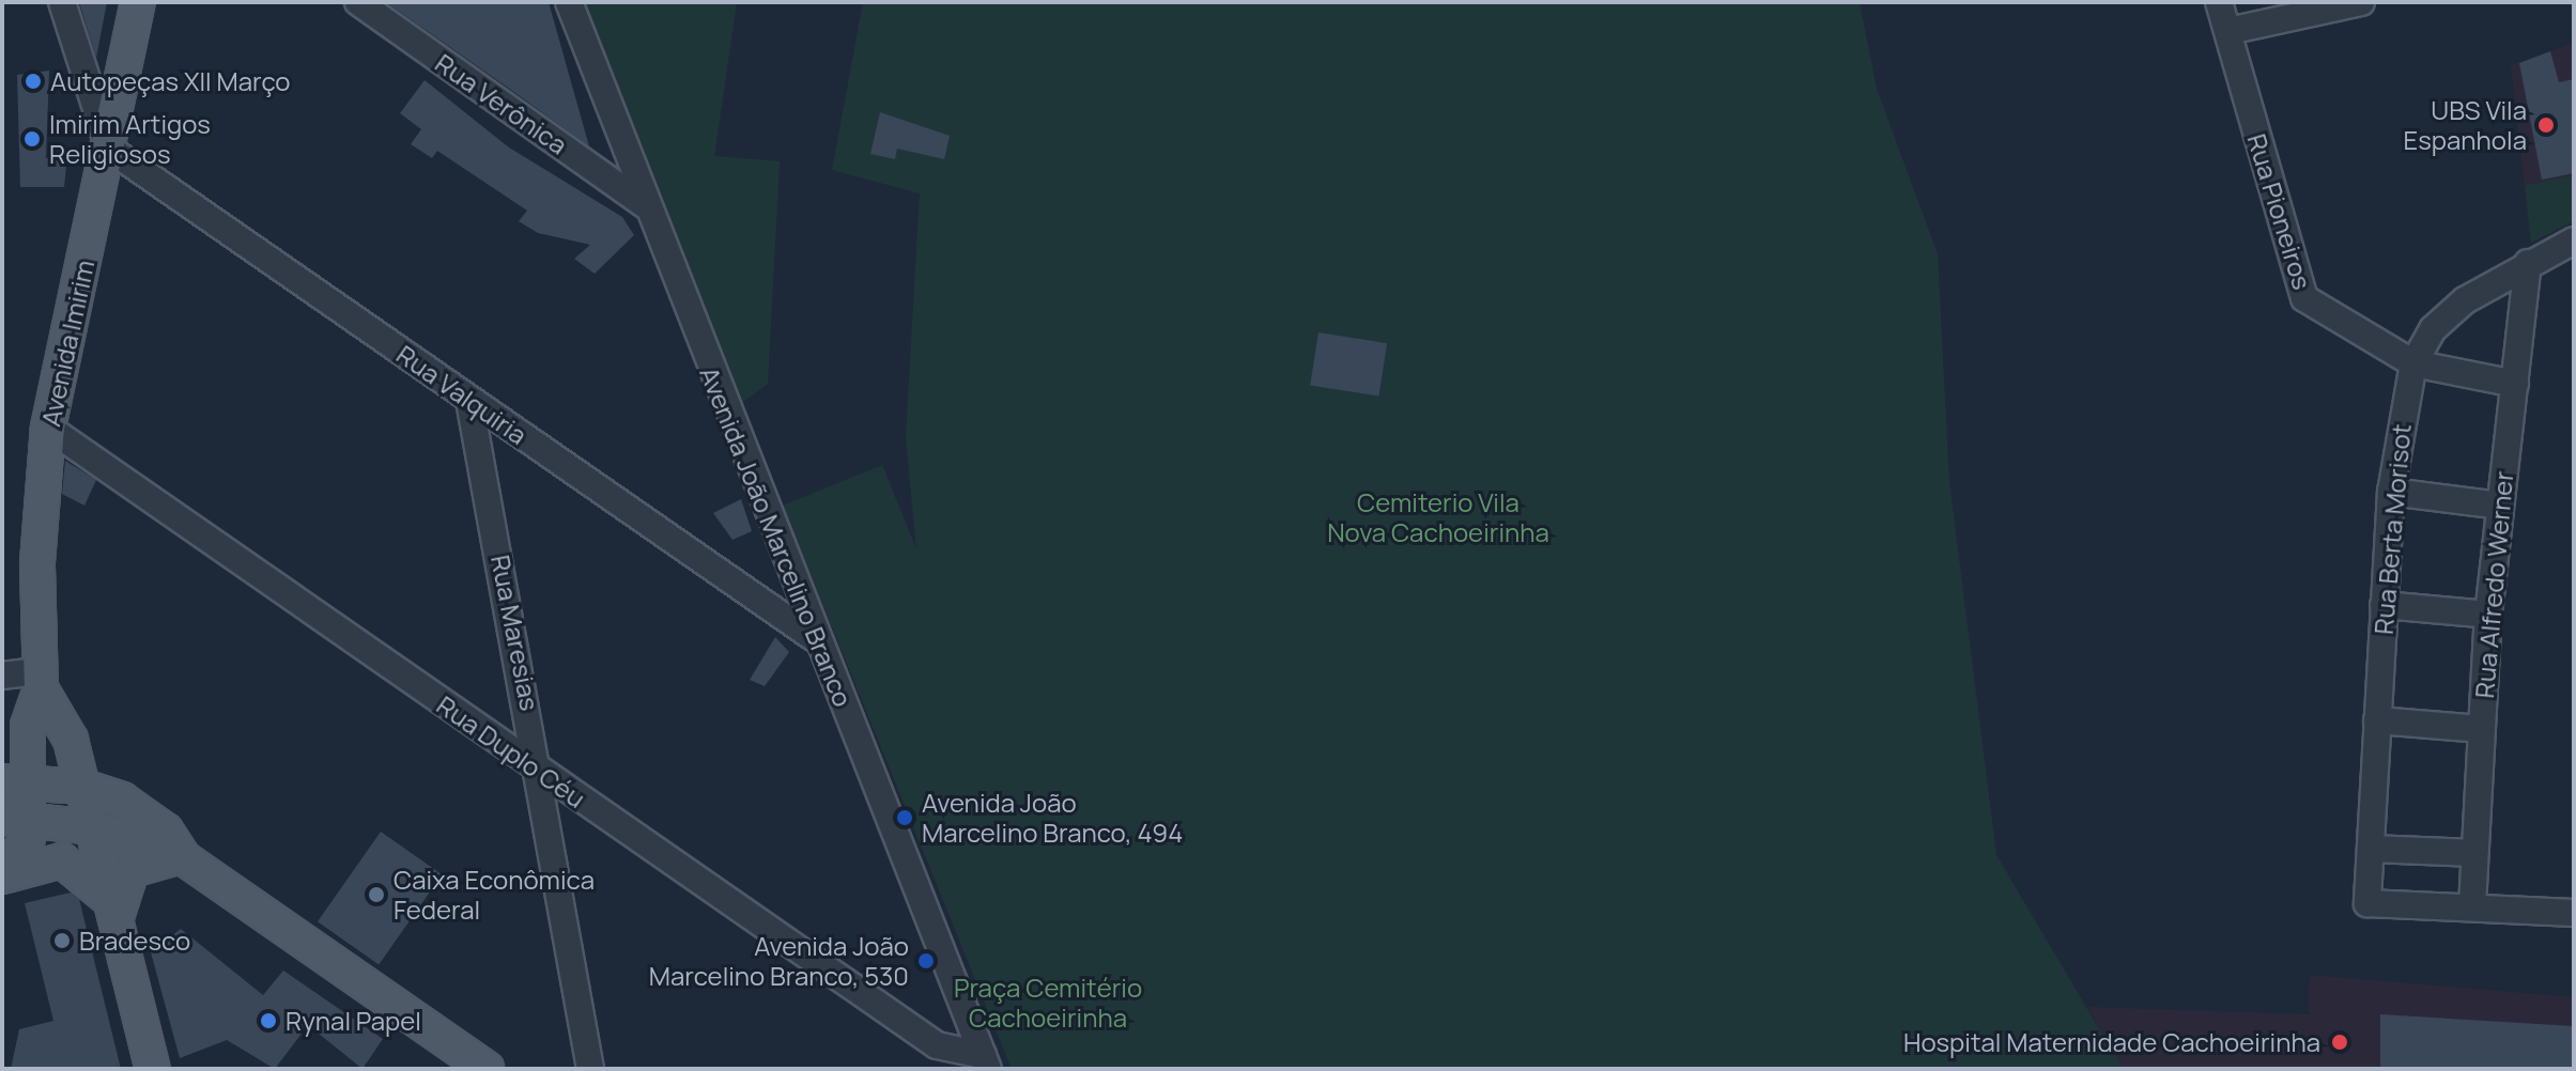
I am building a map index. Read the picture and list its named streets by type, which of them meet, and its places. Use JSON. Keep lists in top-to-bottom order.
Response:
{
  "streets": {
    "main road": ["Avenida Imirim"],
    "street": [
      "Rua Verônica",
      "Rua Pioneiros",
      "Rua Valquiria",
      "Rua Berta Morisot",
      "Avenida João Marcelino Branco",
      "Rua Alfredo Werner",
      "Rua Maresias",
      "Rua Duplo Céu"
    ]
  },
  "crossings": [
    ["Rua Verônica", "Avenida João Marcelino Branco"],
    ["Rua Pioneiros", "Rua Berta Morisot"],
    ["Rua Pioneiros", "Rua Alfredo Werner"],
    ["Avenida Imirim", "Rua Valquiria"],
    ["Avenida Imirim", "Rua Duplo Céu"],
    ["Rua Valquiria", "Avenida João Marcelino Branco"],
    ["Rua Valquiria", "Rua Maresias"],
    ["Rua Berta Morisot", "Rua Alfredo Werner"],
    ["Avenida João Marcelino Branco", "Rua Duplo Céu"],
    ["Rua Maresias", "Rua Duplo Céu"]
  ],
  "parks": ["Cemiterio Vila Nova Cachoeirinha", "Praça Cemitério Cachoeirinha"],
  "places": [
    "Autopeças XII Março",
    "UBS Vila Espanhola",
    "Imirim Artigos Religiosos",
    "Avenida João Marcelino Branco, 494",
    "Caixa Econômica Federal",
    "Bradesco",
    "Avenida João Marcelino Branco, 530",
    "Rynal Papel",
    "Hospital Maternidade Cachoeirinha"
  ]
}
